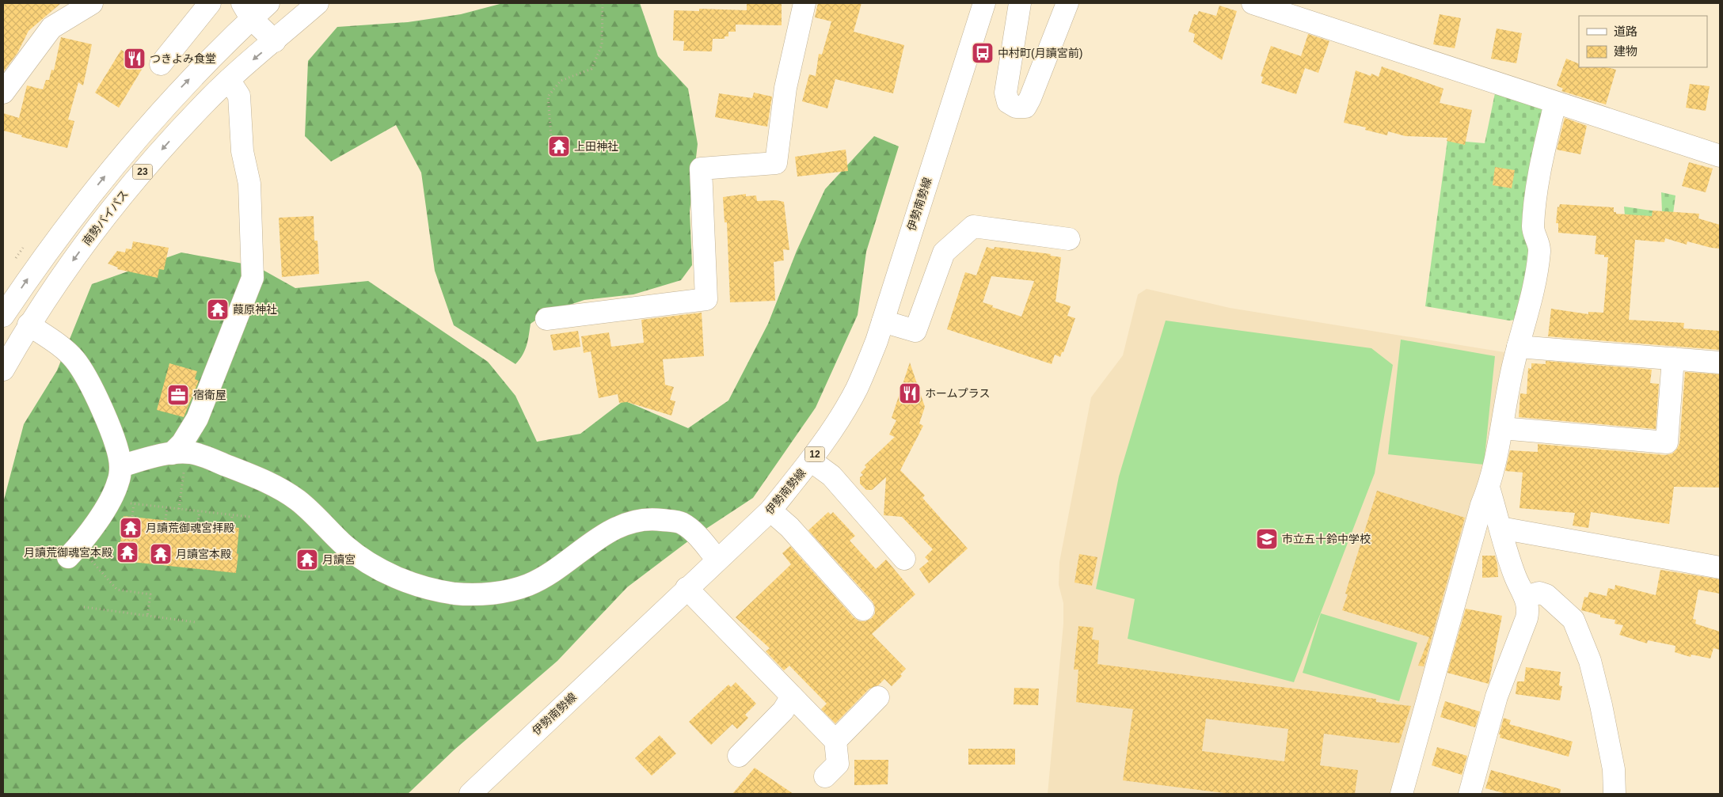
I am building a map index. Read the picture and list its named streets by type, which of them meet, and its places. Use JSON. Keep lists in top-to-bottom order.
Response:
{
  "streets": {
    "main road": [
      "23",
      "伊勢南勢線",
      "南勢バイパス",
      "12"
    ]
  },
  "places": {
    "bus stop": ["中村町(月讀宮前)"],
    "restaurant": ["つきよみ食堂", "ホームプラス"],
    "temple": [
      "上田神社",
      "葭原神社",
      "月讀荒御魂宮拝殿",
      "月讀荒御魂宮本殿",
      "月讀宮本殿",
      "月讀宮"
    ],
    "office": ["宿衛屋"],
    "school or university": ["市立五十鈴中学校"]
  },
  "legend": ["道路", "建物"]
}
